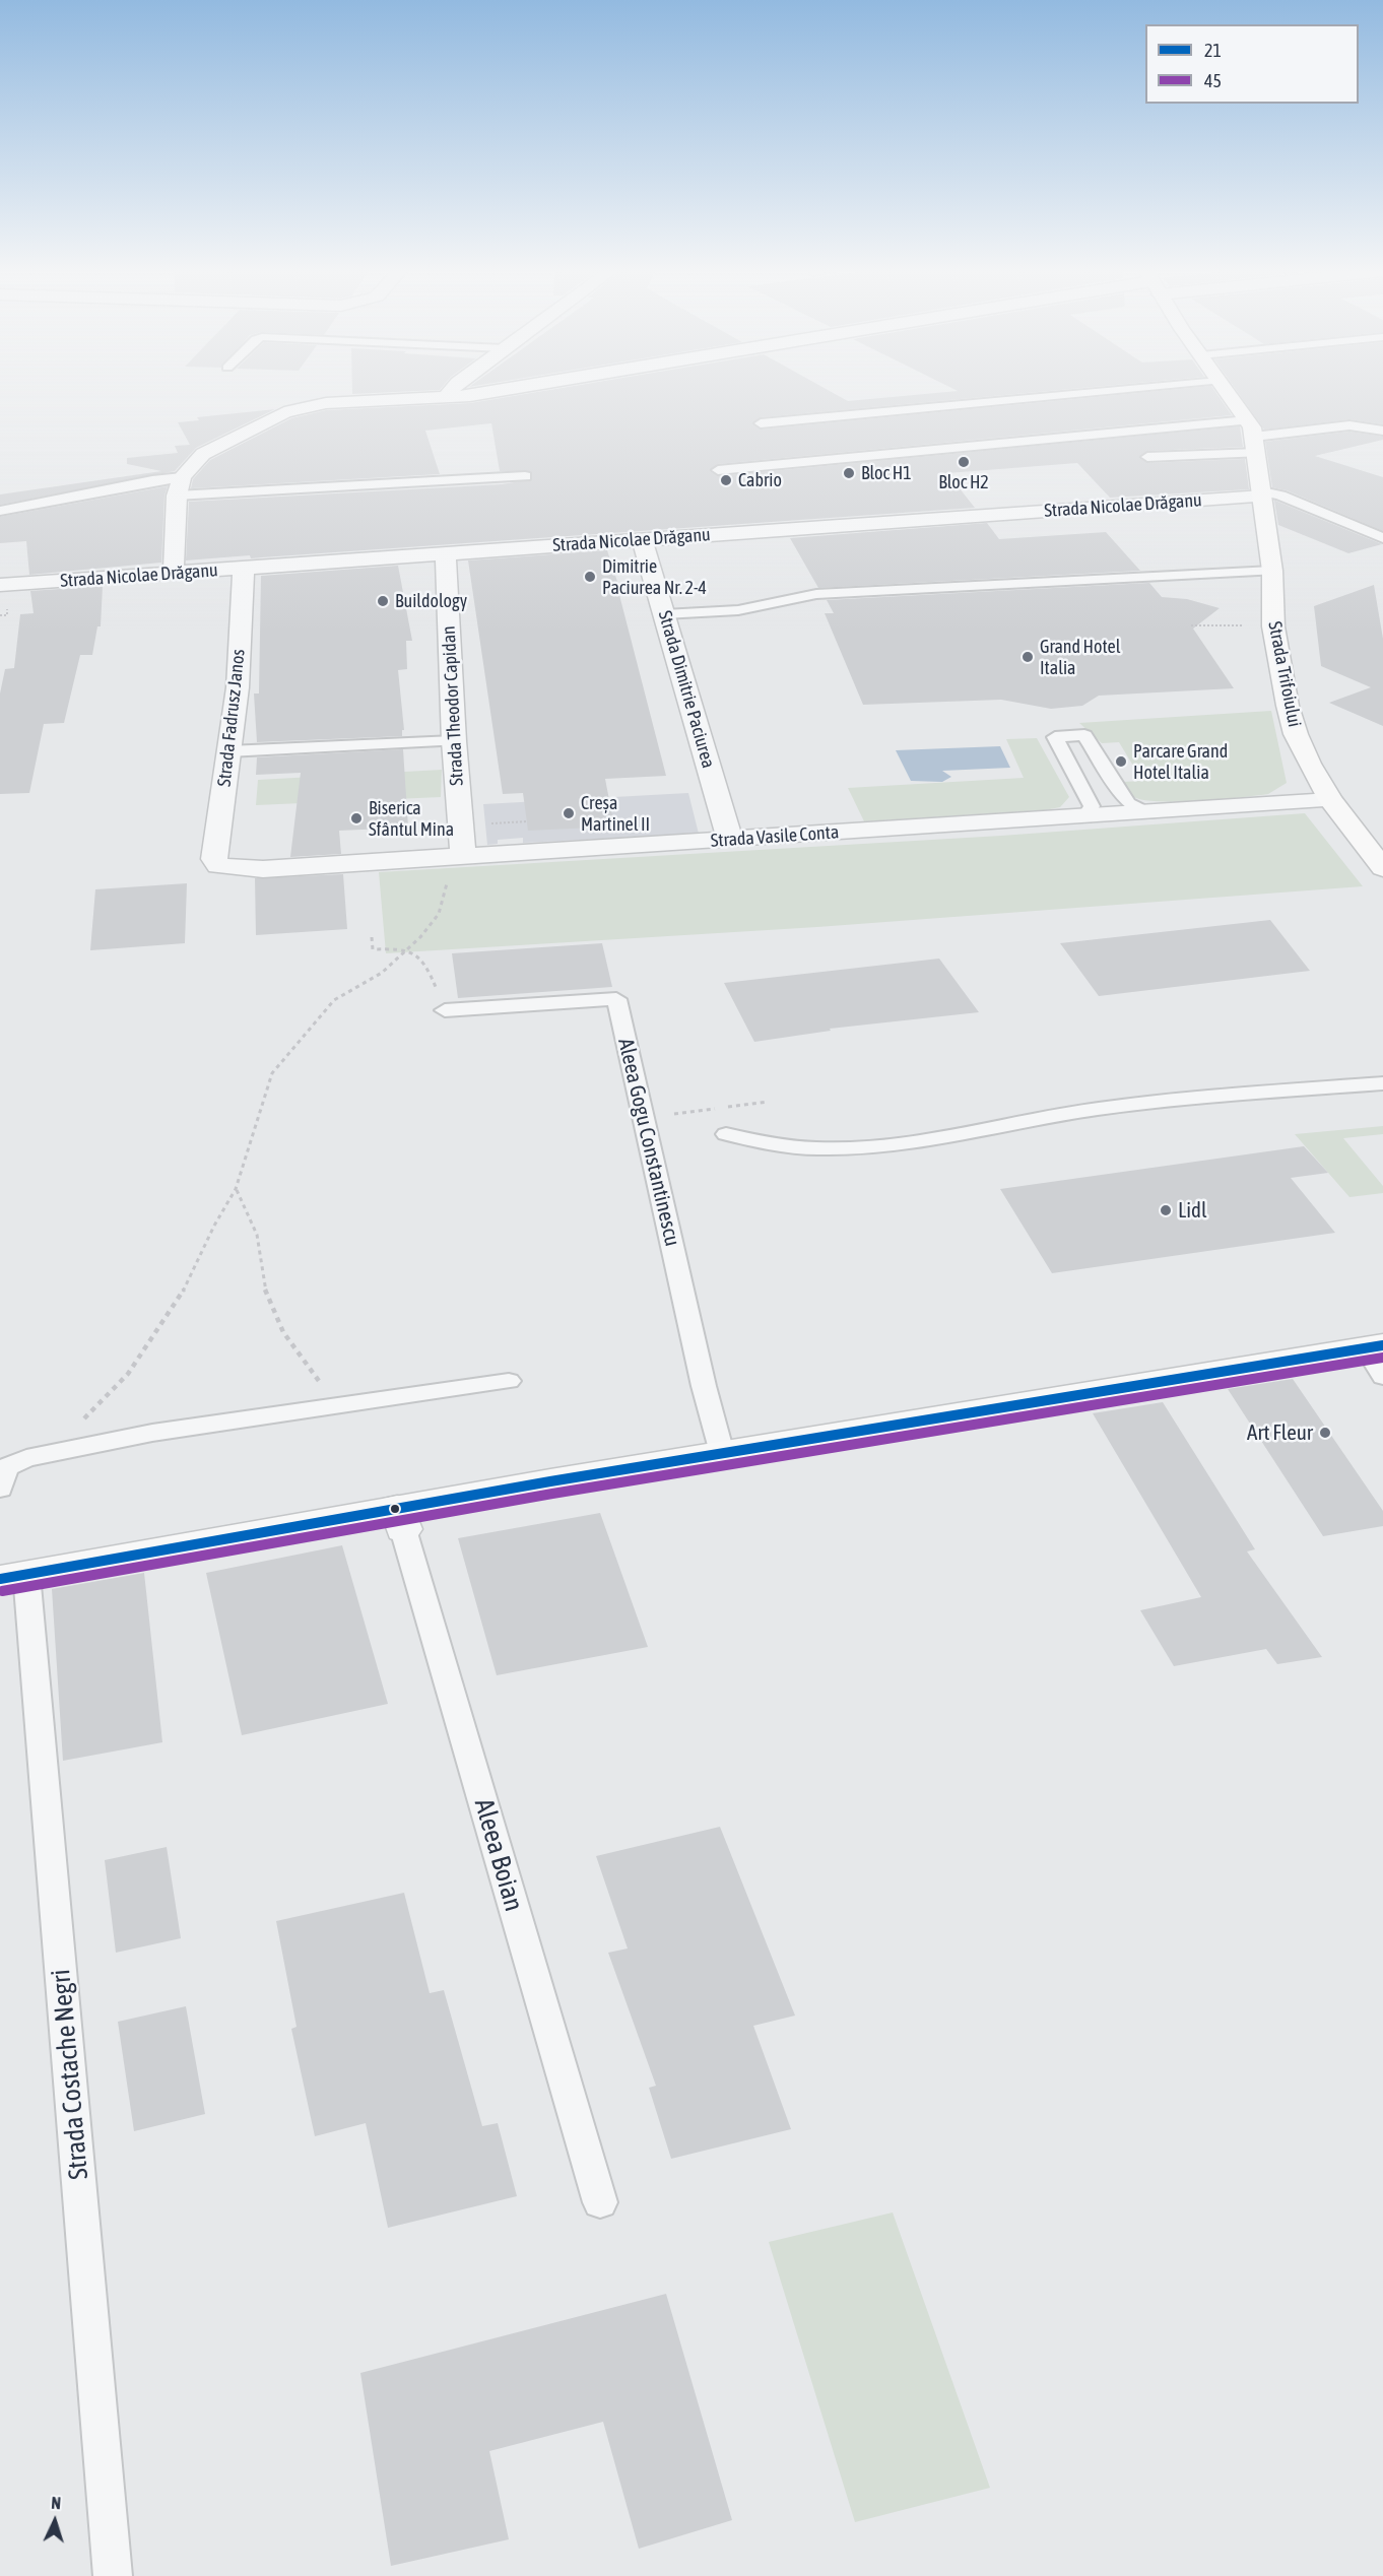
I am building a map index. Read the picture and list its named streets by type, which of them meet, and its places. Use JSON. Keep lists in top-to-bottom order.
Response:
{
  "streets": {
    "street": [
      "Strada Nicolae Drăganu",
      "Strada Trifoiului",
      "Strada Dimitrie Paciurea",
      "Strada Theodor Capidan",
      "Strada Fadrusz Janos",
      "Strada Vasile Conta"
    ],
    "lane": ["Aleea Gogu Constantinescu", "Aleea Boian", "Strada Costache Negri"]
  },
  "crossings": [
    ["Strada Nicolae Drăganu", "Strada Trifoiului"],
    ["Strada Nicolae Drăganu", "Strada Dimitrie Paciurea"],
    ["Strada Nicolae Drăganu", "Strada Theodor Capidan"],
    ["Strada Nicolae Drăganu", "Strada Fadrusz Janos"],
    ["Strada Trifoiului", "Strada Vasile Conta"],
    ["Strada Dimitrie Paciurea", "Strada Vasile Conta"],
    ["Strada Theodor Capidan", "Strada Vasile Conta"],
    ["Strada Fadrusz Janos", "Strada Vasile Conta"]
  ],
  "places": [
    "Bloc H2",
    "Bloc H1",
    "Cabrio",
    "Dimitrie Paciurea Nr. 2-4",
    "Buildology",
    "Grand Hotel Italia",
    "Parcare Grand Hotel Italia",
    "Creșa Martinel II",
    "Biserica Sfântul Mina",
    "Lidl",
    "Art Fleur"
  ],
  "lines": ["transit line 21", "transit line 45"],
  "legend": ["21", "45"],
  "north": "top"
}
